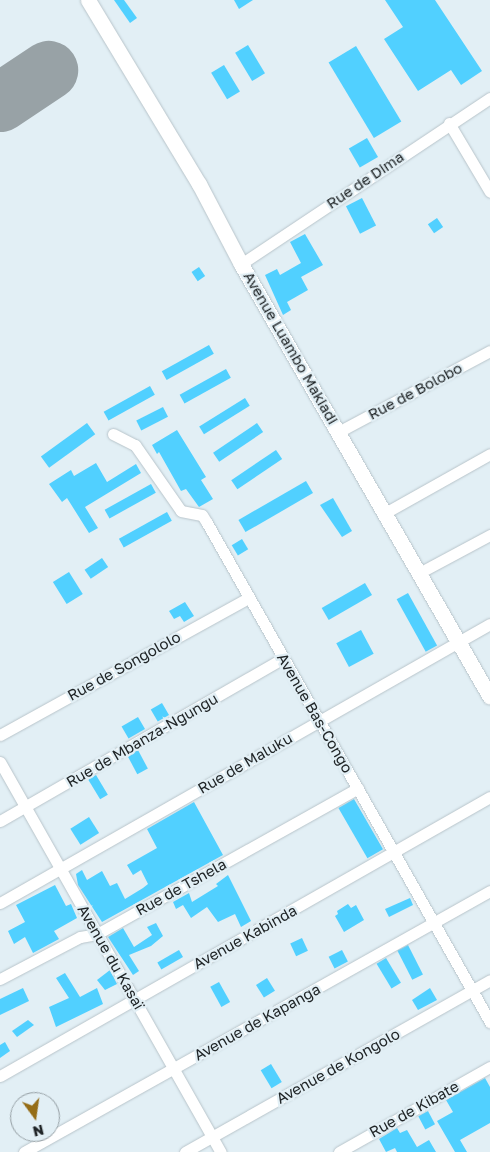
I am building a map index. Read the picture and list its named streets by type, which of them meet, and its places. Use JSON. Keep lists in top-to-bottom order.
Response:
{
  "streets": {
    "main road": ["Avenue Luambo Makiadi"],
    "street": [
      "Rue de Dima",
      "Rue de Bolobo",
      "Rue de Songololo",
      "Avenue Bas-Congo",
      "Rue de Mbanza-Ngungu",
      "Rue de Maluku",
      "Rue de Tshela",
      "Avenue Kabinda",
      "Avenue du Kasaï",
      "Avenue de Kapanga",
      "Avenue de Kongolo",
      "Rue de Kibate"
    ]
  },
  "crossings": [
    ["Rue de Dima", "Avenue Luambo Makiadi"],
    ["Avenue Luambo Makiadi", "Rue de Bolobo"],
    ["Avenue Luambo Makiadi", "Rue de Maluku"],
    ["Rue de Songololo", "Avenue Bas-Congo"],
    ["Avenue Bas-Congo", "Rue de Mbanza-Ngungu"],
    ["Avenue Bas-Congo", "Rue de Maluku"],
    ["Avenue Bas-Congo", "Rue de Tshela"],
    ["Avenue Bas-Congo", "Avenue Kabinda"],
    ["Avenue Bas-Congo", "Avenue de Kapanga"],
    ["Avenue Bas-Congo", "Avenue de Kongolo"],
    ["Rue de Mbanza-Ngungu", "Avenue du Kasaï"],
    ["Rue de Maluku", "Avenue du Kasaï"],
    ["Rue de Tshela", "Avenue du Kasaï"],
    ["Avenue Kabinda", "Avenue du Kasaï"],
    ["Avenue du Kasaï", "Avenue de Kapanga"],
    ["Avenue du Kasaï", "Avenue de Kongolo"]
  ],
  "north": "bottom"
}
